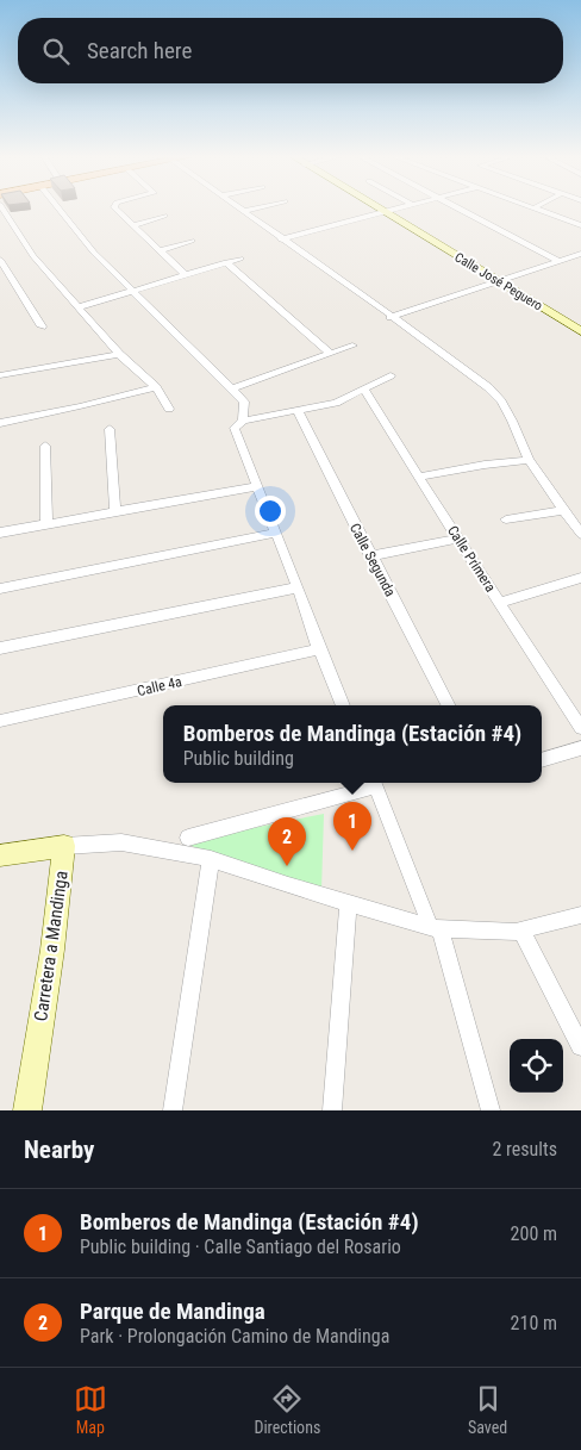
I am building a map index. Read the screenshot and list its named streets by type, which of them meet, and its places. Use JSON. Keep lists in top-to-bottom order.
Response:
{
  "streets": {
    "main road": ["Calle José Peguero", "Carretera a Mandinga"],
    "street": ["Calle Primera", "Calle Segunda", "Calle 4a"]
  },
  "page": {
    "search": "Search here",
    "popup": ["Bomberos de Mandinga (Estación #4)", "Public building"],
    "pins": ["1", "2"],
    "heading": ["Nearby", "2 results"],
    "list": [
      {
        "mark": "1",
        "name": "Bomberos de Mandinga (Estación #4)",
        "note": "Public building · Calle Santiago del Rosario",
        "value": "200 m"
      },
      {
        "mark": "2",
        "name": "Parque de Mandinga",
        "note": "Park · Prolongación Camino de Mandinga",
        "value": "210 m"
      }
    ],
    "nav": ["Map", "Directions", "Saved"]
  }
}
